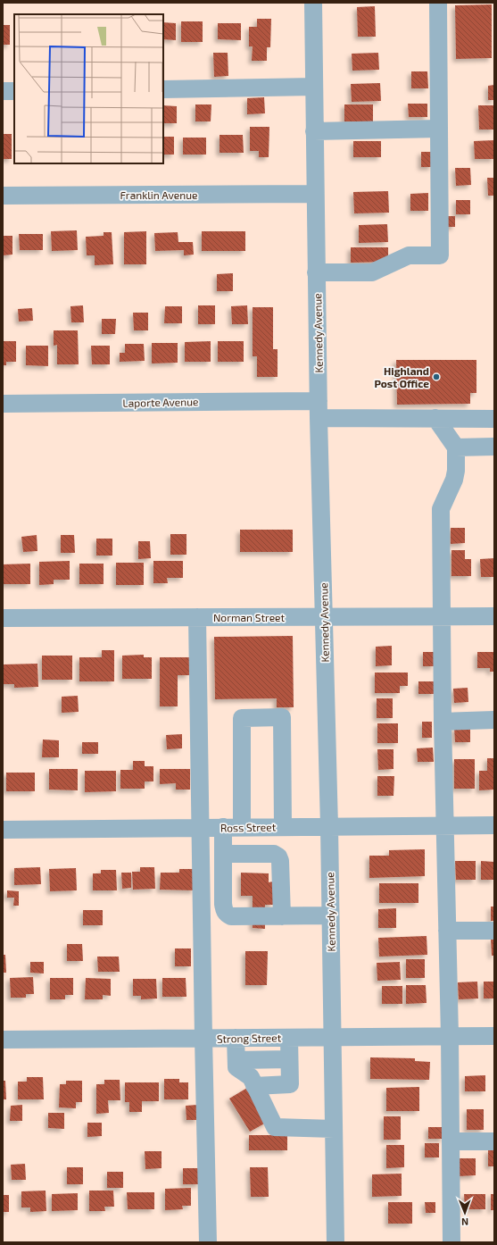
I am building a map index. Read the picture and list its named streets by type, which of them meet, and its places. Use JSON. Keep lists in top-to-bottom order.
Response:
{
  "streets": {
    "street": [
      "Franklin Avenue",
      "Kennedy Avenue",
      "Laporte Avenue",
      "Norman Street",
      "Ross Street",
      "Strong Street"
    ]
  },
  "crossings": [
    ["Franklin Avenue", "Kennedy Avenue"],
    ["Kennedy Avenue", "Laporte Avenue"],
    ["Kennedy Avenue", "Norman Street"],
    ["Kennedy Avenue", "Ross Street"],
    ["Kennedy Avenue", "Strong Street"]
  ],
  "places": ["Highland Post Office"],
  "north": "bottom"
}
